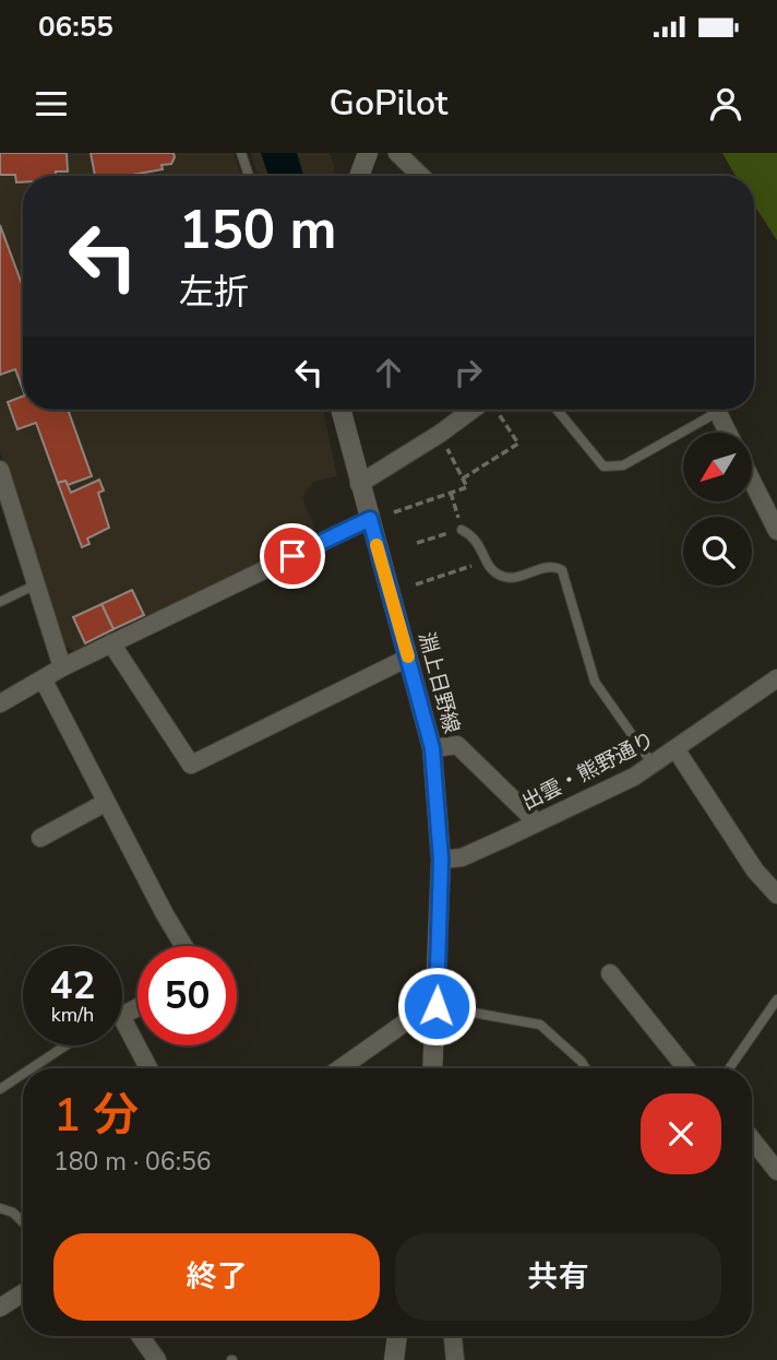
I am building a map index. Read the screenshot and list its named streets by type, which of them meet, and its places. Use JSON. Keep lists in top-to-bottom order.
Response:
{
  "streets": {
    "main road": ["淵上日野線"],
    "street": ["出雲・熊野通り"]
  },
  "crossings": [
    ["淵上日野線", "出雲・熊野通り"]
  ],
  "north": "bottom left",
  "page": {
    "status": "06:55",
    "header": "GoPilot",
    "turn": ["150 m", "左折"],
    "speed": "42 km/h",
    "limit": "50",
    "heading": ["1 分", "180 m · 06:56"],
    "buttons": ["終了", "共有"]
  }
}
